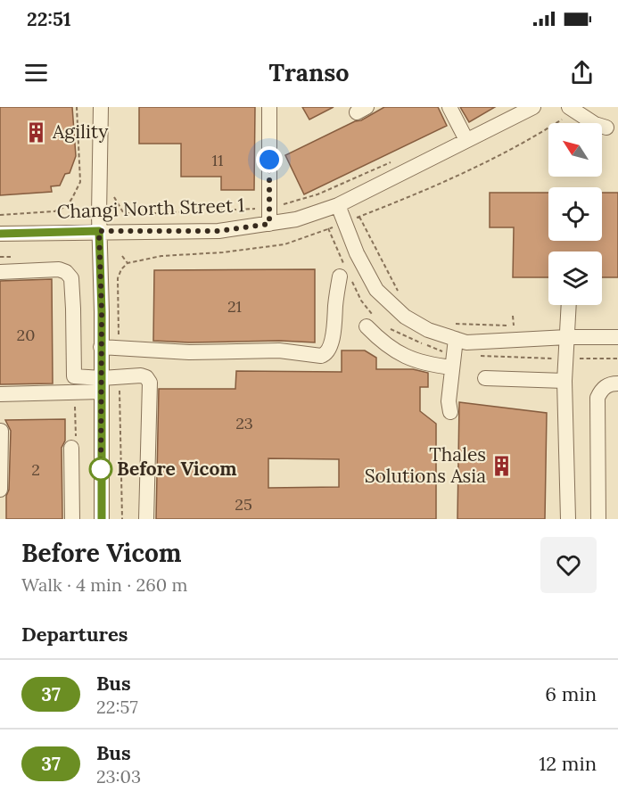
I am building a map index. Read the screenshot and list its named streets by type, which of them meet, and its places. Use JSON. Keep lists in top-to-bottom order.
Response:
{
  "streets": {
    "street": ["Changi North Street 1"]
  },
  "places": {
    "building": ["Agility", "Thales Solutions Asia"],
    "other": ["Before Vicom"]
  },
  "lines": ["bus line 37"],
  "house_numbers": [
    "11",
    "21",
    "20",
    "23",
    "2",
    "25"
  ],
  "north": "top left",
  "page": {
    "status": "22:51",
    "header": "Transo",
    "heading": [
      ["Before Vicom", "Walk · 4 min · 260 m"],
      "Departures"
    ],
    "list": [
      {
        "mark": "37",
        "name": "Bus",
        "note": "22:57",
        "value": "6 min"
      },
      {
        "mark": "37",
        "name": "Bus",
        "note": "23:03",
        "value": "12 min"
      }
    ]
  }
}
